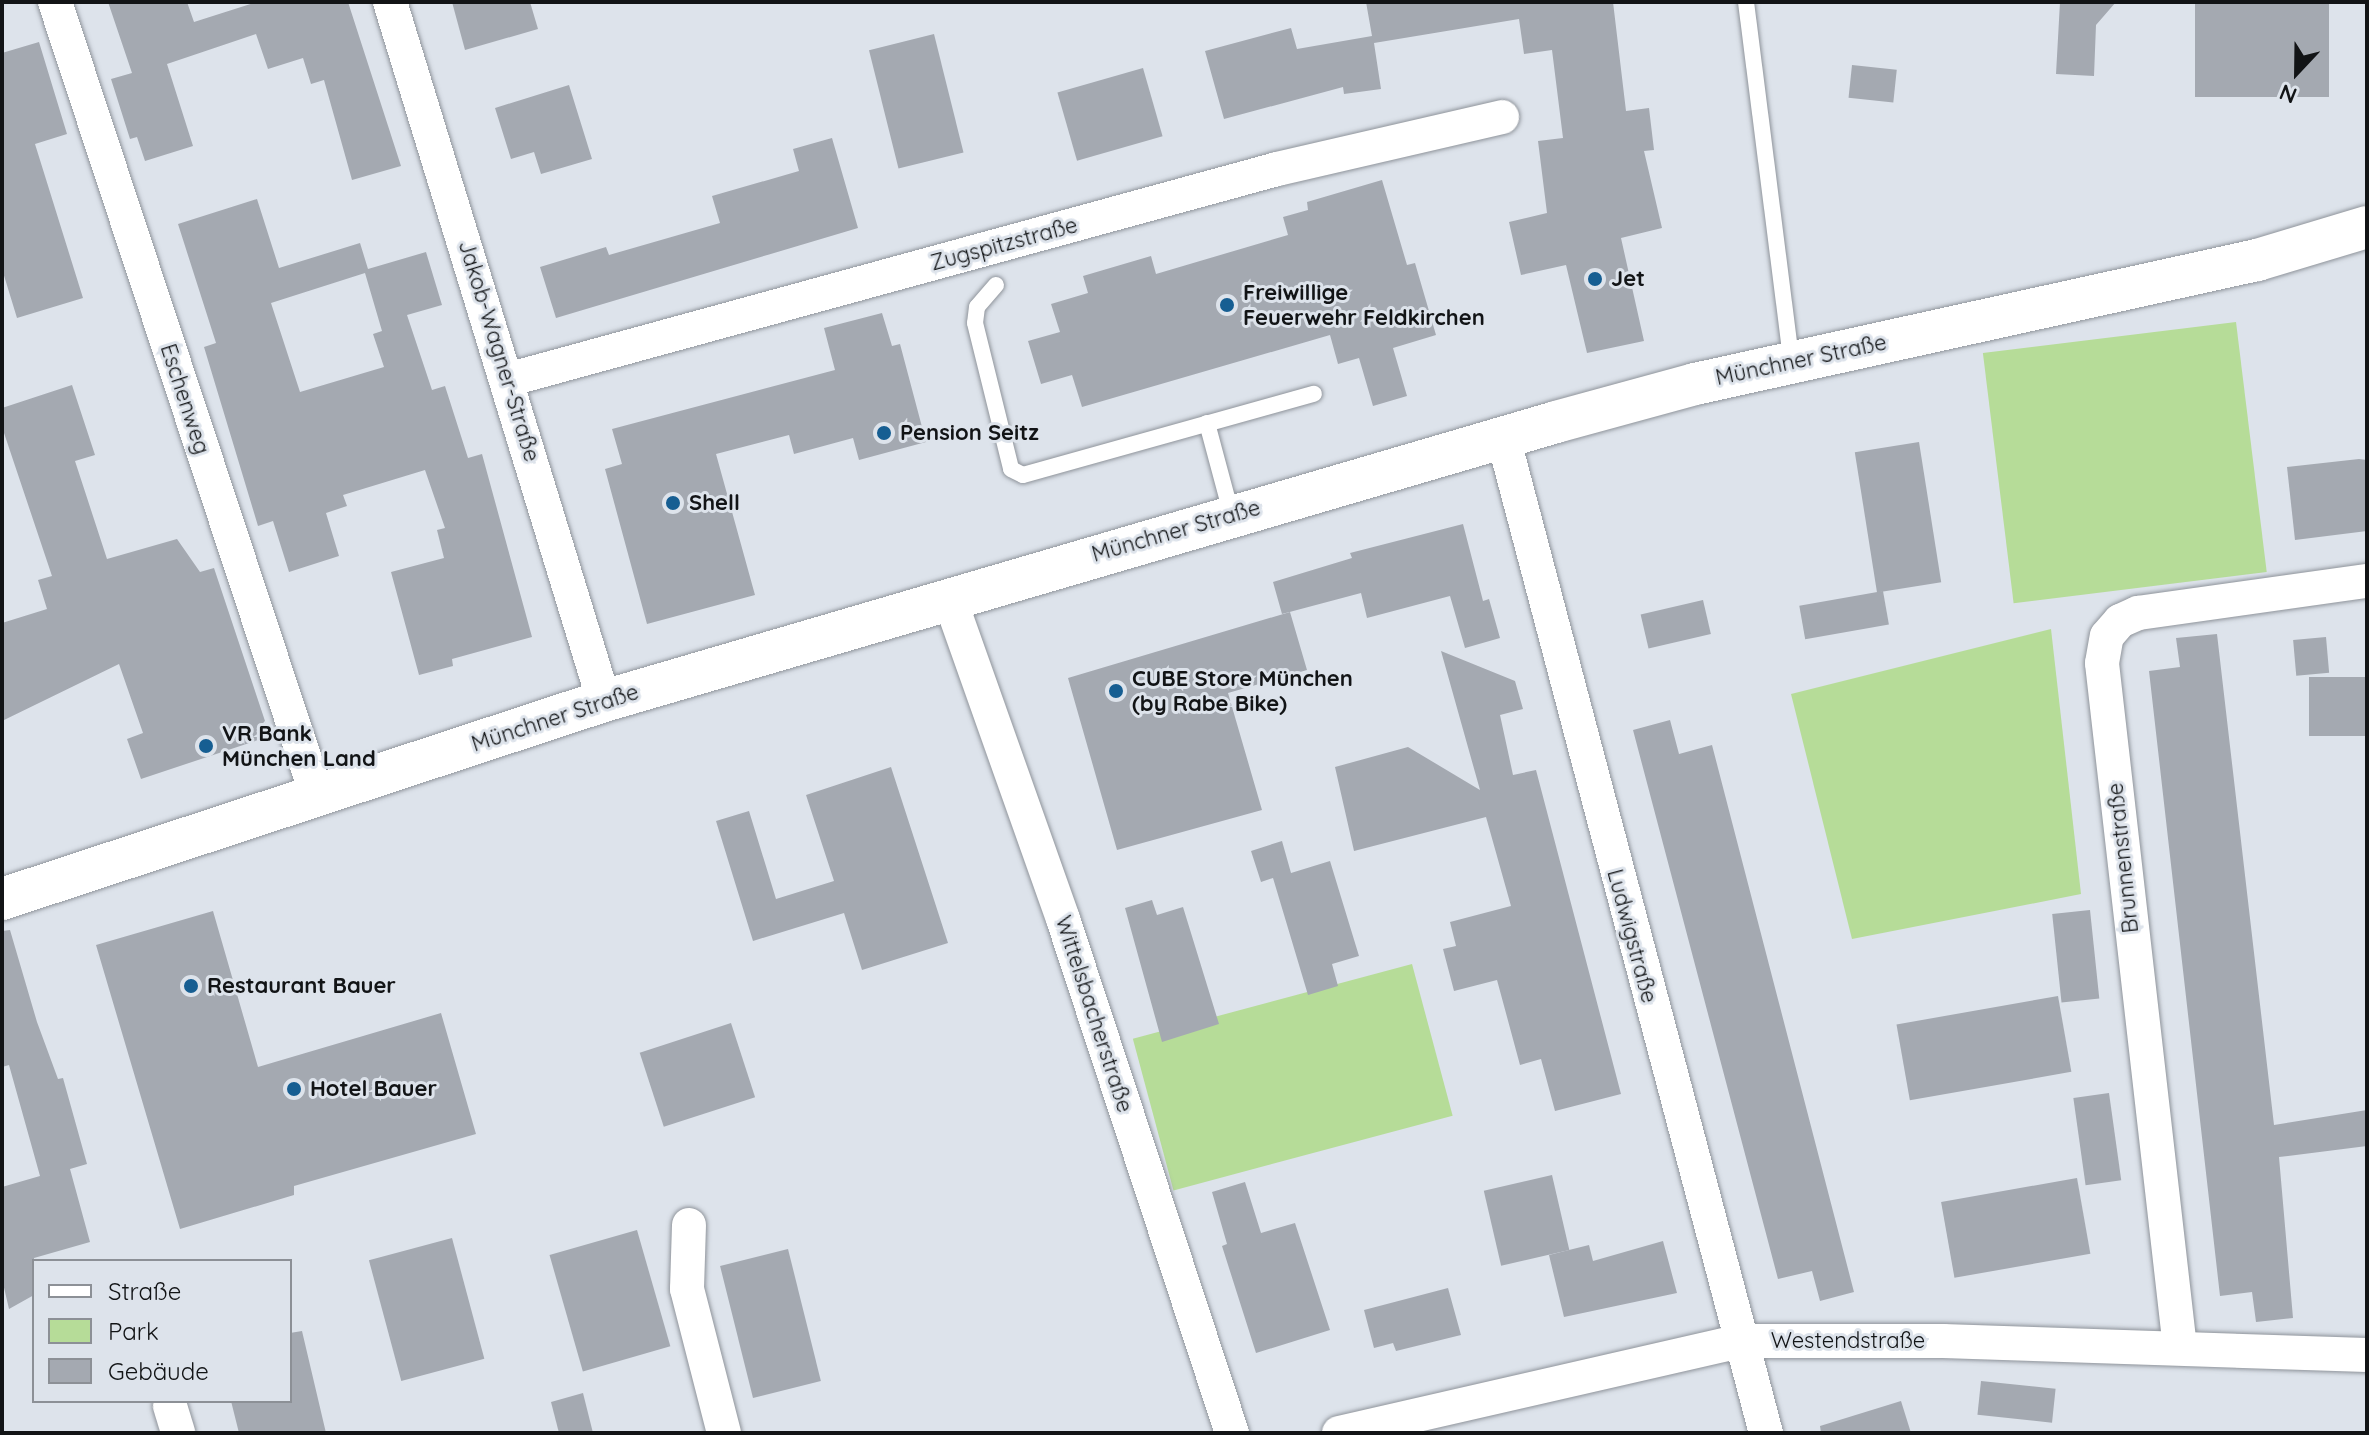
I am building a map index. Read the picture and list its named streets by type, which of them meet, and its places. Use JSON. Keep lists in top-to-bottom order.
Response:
{
  "streets": {
    "street": [
      "Zugspitzstraße",
      "Jakob-Wagner-Straße",
      "Münchner Straße",
      "Eschenweg",
      "Brunnenstraße",
      "Ludwigstraße",
      "Wittelsbacherstraße",
      "Westendstraße"
    ]
  },
  "crossings": [
    ["Zugspitzstraße", "Jakob-Wagner-Straße"],
    ["Jakob-Wagner-Straße", "Münchner Straße"],
    ["Münchner Straße", "Eschenweg"],
    ["Münchner Straße", "Ludwigstraße"],
    ["Münchner Straße", "Wittelsbacherstraße"],
    ["Brunnenstraße", "Westendstraße"],
    ["Ludwigstraße", "Westendstraße"]
  ],
  "places": [
    "Jet",
    "Freiwillige Feuerwehr Feldkirchen",
    "Pension Seitz",
    "Shell",
    "CUBE Store München (by Rabe Bike)",
    "VR Bank München Land",
    "Restaurant Bauer",
    "Hotel Bauer"
  ],
  "legend": ["Straße", "Park", "Gebäude"],
  "north": "bottom"
}
